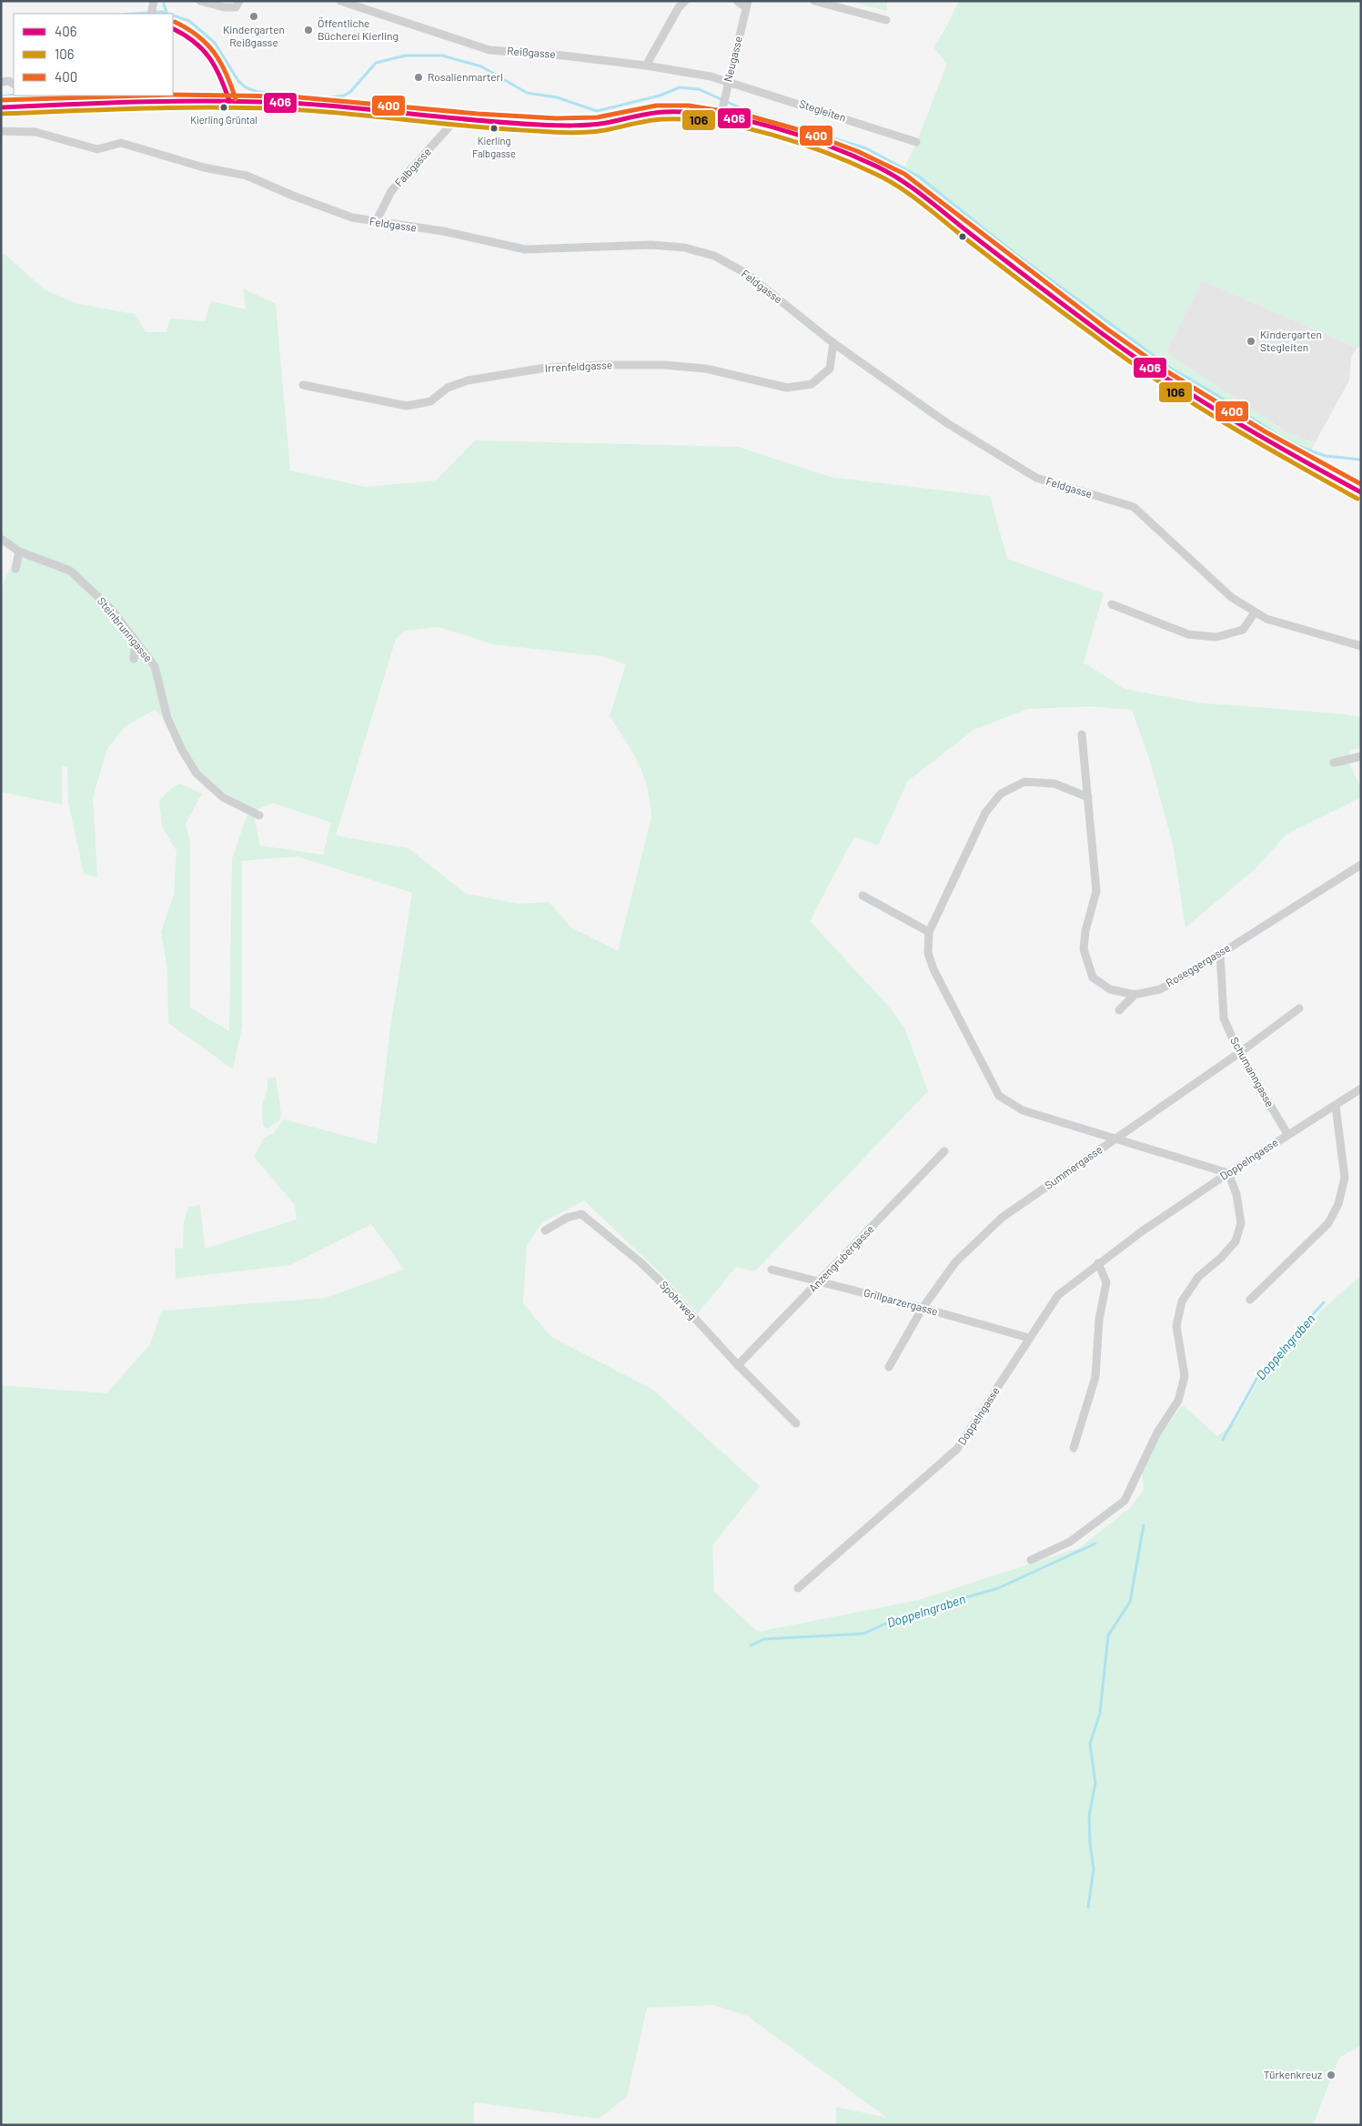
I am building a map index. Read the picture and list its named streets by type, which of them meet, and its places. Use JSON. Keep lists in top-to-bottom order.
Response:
{
  "streets": {
    "street": [
      "Reißgasse",
      "Neugasse",
      "Stegleiten",
      "Falbgasse",
      "Feldgasse",
      "Irrenfeldgasse",
      "Steinbrunngasse",
      "Roseggergasse",
      "Schumanngasse",
      "Doppelngasse",
      "Summergasse",
      "Anzengrubergasse",
      "Spohrweg",
      "Grillparzergasse"
    ]
  },
  "crossings": [
    ["Reißgasse", "Neugasse"],
    ["Reißgasse", "Stegleiten"],
    ["Neugasse", "Stegleiten"],
    ["Falbgasse", "Feldgasse"],
    ["Feldgasse", "Irrenfeldgasse"],
    ["Roseggergasse", "Schumanngasse"],
    ["Schumanngasse", "Doppelngasse"],
    ["Schumanngasse", "Summergasse"],
    ["Doppelngasse", "Grillparzergasse"],
    ["Summergasse", "Grillparzergasse"],
    ["Anzengrubergasse", "Spohrweg"],
    ["Anzengrubergasse", "Grillparzergasse"]
  ],
  "water": ["Doppelngraben"],
  "places": [
    "Kindergarten Reißgasse",
    "Öffentliche Bücherei Kierling",
    "Rosalienmarterl",
    "Kierling Grüntal",
    "Kierling Falbgasse",
    "Kindergarten Stegleiten",
    "Türkenkreuz"
  ],
  "lines": ["transit line 400", "transit line 406", "transit line 106"],
  "legend": ["406", "106", "400"]
}
